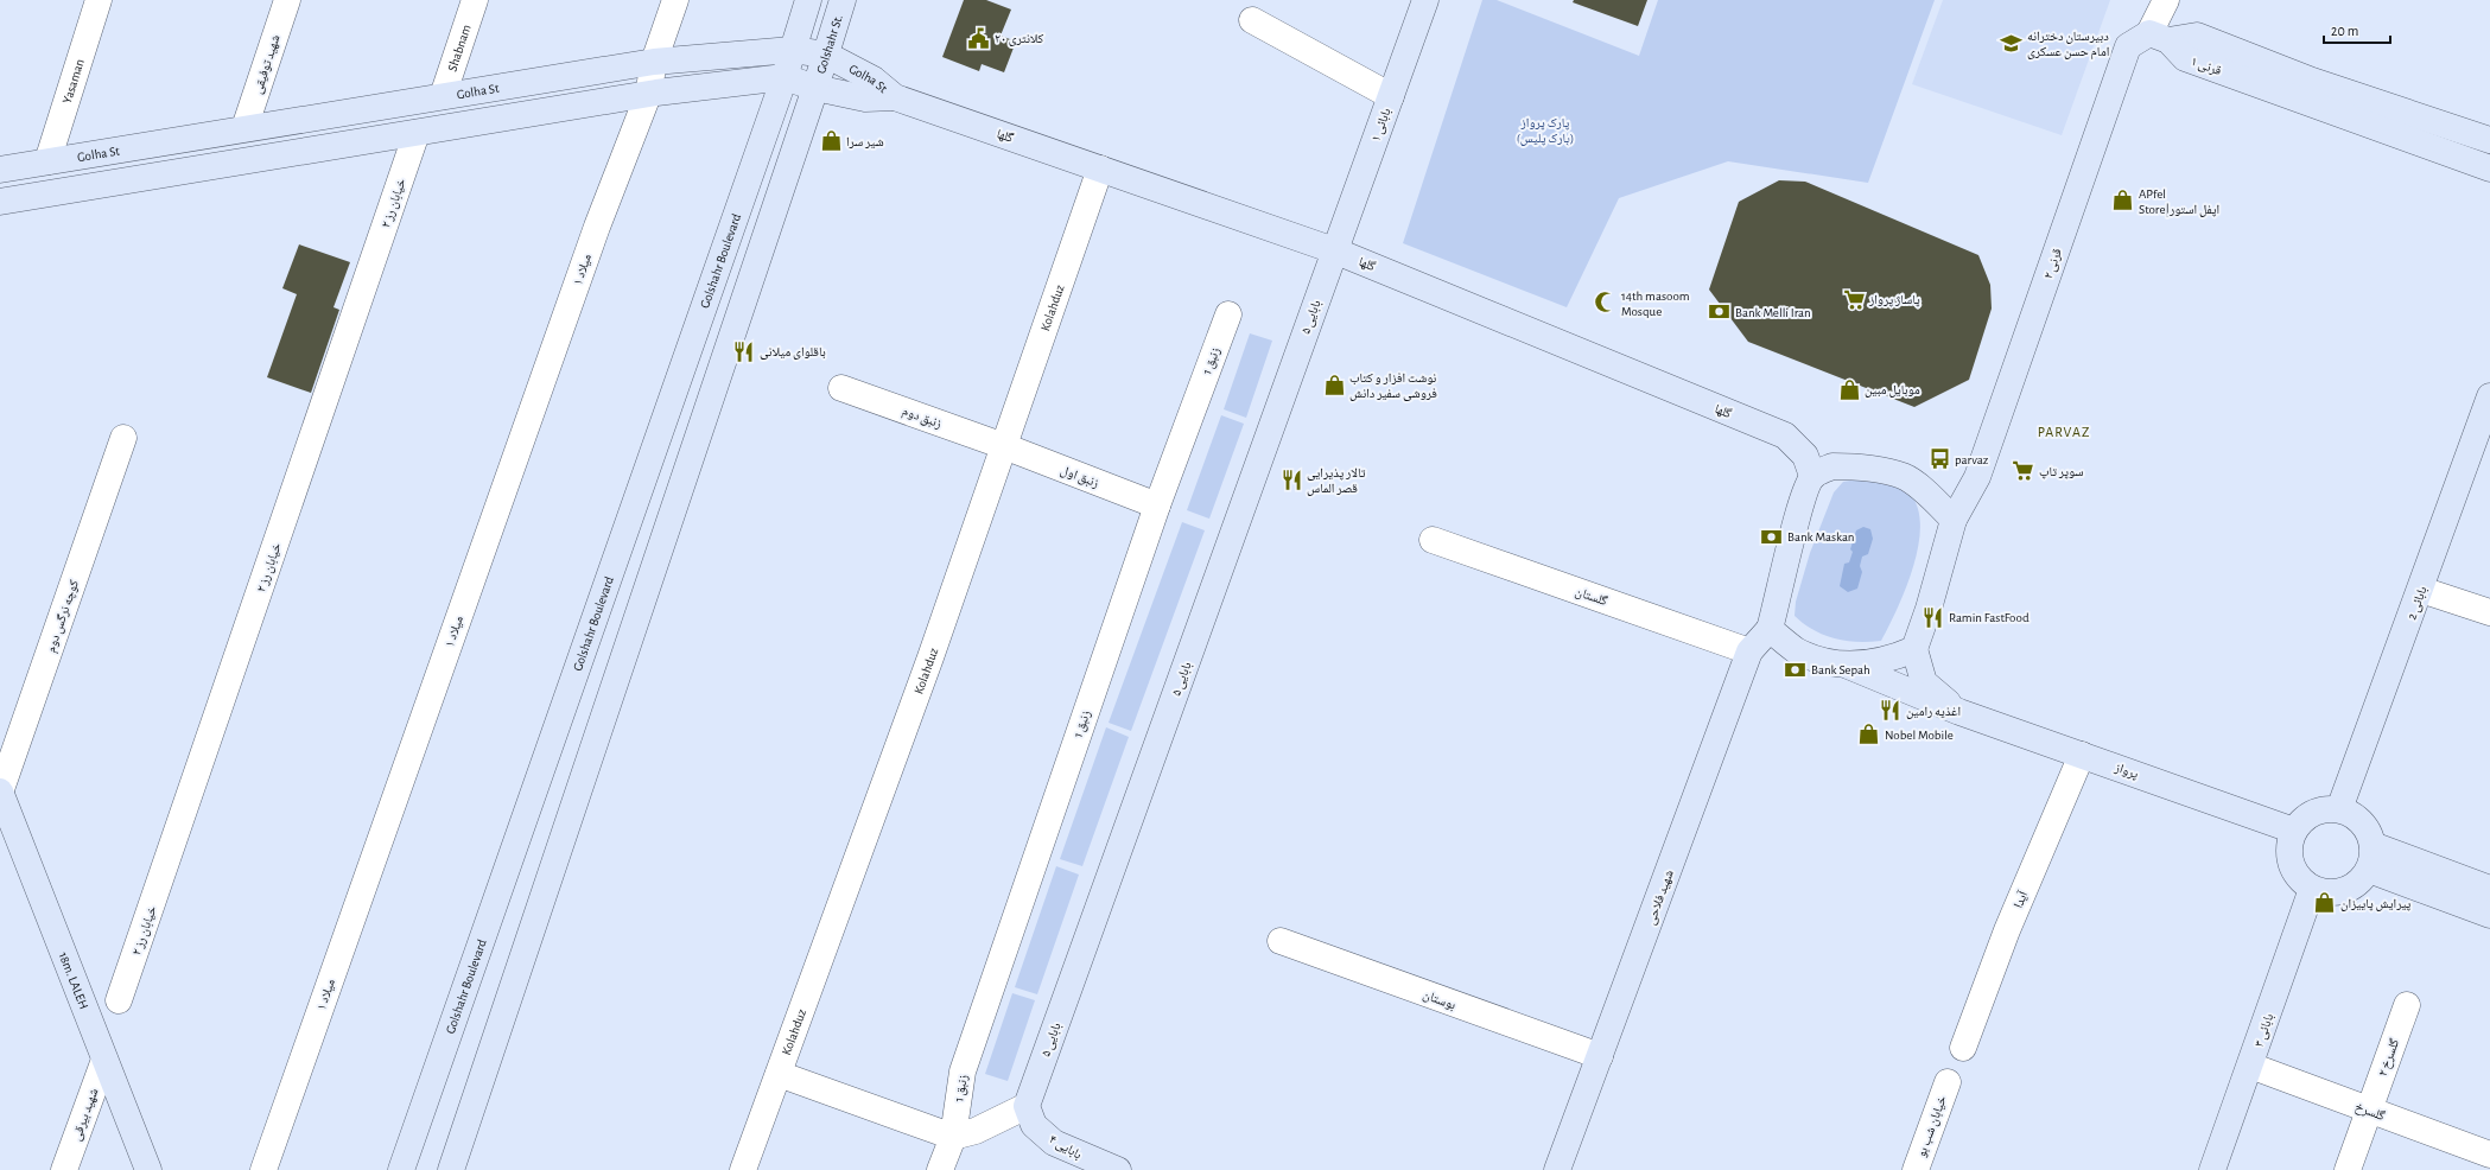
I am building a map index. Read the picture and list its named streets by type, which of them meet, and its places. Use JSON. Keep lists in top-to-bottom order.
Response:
{
  "streets": {
    "main road": [
      "Golshahr St.",
      "قرنی ۱",
      "Golha St",
      "بابائی ۱",
      "گلها",
      "Golshahr Boulevard",
      "قرنی ۲",
      "۵ بابایی",
      "بابائی 2",
      "پرواز",
      "شهید فلاحی",
      "18m. LALEH",
      "بابائی ۳",
      "بابایی ۴"
    ],
    "street": [
      "Shabnam",
      "شهید توفیقی",
      "Yasaman",
      "خیابان رز ۲",
      "میلاد ۱",
      "Kolahduz",
      "زنبق 1",
      "زنبق دوم",
      "زنبق اول",
      "گلستان",
      "کوچه نرگس دوم",
      "آیدا",
      "بوستان",
      "گلسرخ ۲",
      "گلسرخ",
      "شهید بیرقی",
      "خیابان شب بو"
    ]
  },
  "crossings": [
    ["Golshahr St.", "Golha St"],
    ["Shabnam", "Golha St"],
    ["شهید توفیقی", "Golha St"],
    ["قرنی ۱", "قرنی ۲"],
    ["Golha St", "Yasaman"],
    ["Golha St", "گلها"],
    ["Golha St", "خیابان رز ۲"],
    ["Golha St", "Golshahr Boulevard"],
    ["Golha St", "میلاد ۱"],
    ["بابائی ۱", "گلها"],
    ["بابائی ۱", "۵ بابایی"],
    ["گلها", "Kolahduz"],
    ["گلها", "۵ بابایی"],
    ["قرنی ۲", "پرواز"],
    ["Kolahduz", "زنبق دوم"],
    ["Kolahduz", "زنبق اول"],
    ["۵ بابایی", "بابایی ۴"],
    ["زنبق 1", "زنبق اول"],
    ["زنبق دوم", "زنبق اول"],
    ["گلستان", "شهید فلاحی"],
    ["بابائی 2", "پرواز"],
    ["بابائی 2", "بابائی ۳"],
    ["کوچه نرگس دوم", "18m. LALEH"],
    ["پرواز", "آیدا"],
    ["پرواز", "بابائی ۳"],
    ["شهید فلاحی", "بوستان"],
    ["18m. LALEH", "شهید بیرقی"],
    ["بابائی ۳", "گلسرخ"],
    ["گلسرخ ۲", "گلسرخ"]
  ],
  "districts": ["PARVAZ"],
  "parks": ["پارک پرواز (پارک پلیس)"],
  "places": {
    "public building": ["کلانتری ۲۰"],
    "school or university": ["دبیرستان دخترانه امام حسن عسکری"],
    "shop": [
      "شیر سرا",
      "APfel Store|اپفل استور",
      "نوشت افزار و کتاب فروشی سفیر دانش",
      "موبایل مبین",
      "Nobel Mobile",
      "پیرایش پاییزان"
    ],
    "supermarket": ["پاساژ پرواز", "سوپر تاپ"],
    "mosque": ["14th masoom Mosque"],
    "bank": ["Bank Melli Iran", "Bank Maskan", "Bank Sepah"],
    "restaurant": [
      "باقلوای میلانی",
      "تالار پذیرایی قصر الماس",
      "Ramin FastFood",
      "اغذیه رامین"
    ],
    "bus stop": ["parvaz"]
  },
  "scale_bar": "20 m"
}
